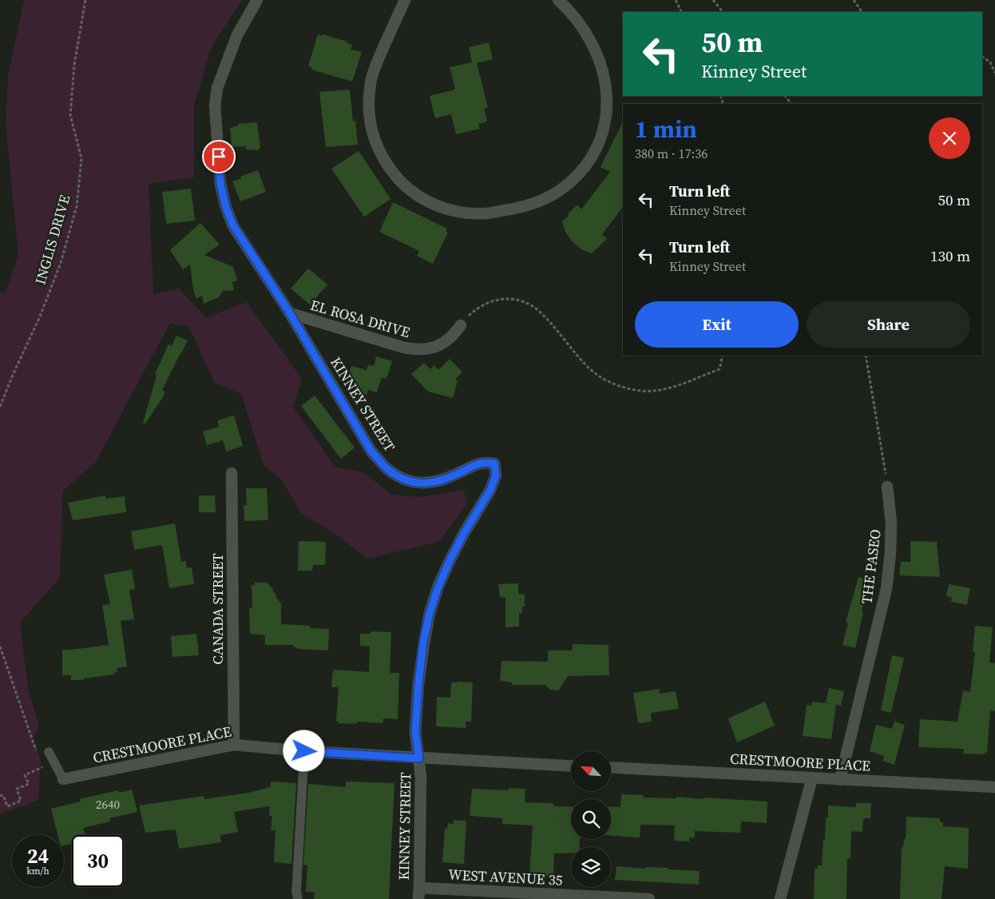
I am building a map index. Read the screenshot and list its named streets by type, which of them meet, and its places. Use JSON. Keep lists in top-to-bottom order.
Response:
{
  "streets": {
    "street": [
      "EL ROSA DRIVE",
      "KINNEY STREET",
      "THE PASEO",
      "CANADA STREET",
      "CRESTMOORE PLACE",
      "WEST AVENUE 35"
    ],
    "path": ["INGLIS DRIVE"]
  },
  "crossings": [
    ["EL ROSA DRIVE", "KINNEY STREET"],
    ["KINNEY STREET", "CRESTMOORE PLACE"],
    ["KINNEY STREET", "WEST AVENUE 35"],
    ["THE PASEO", "CRESTMOORE PLACE"],
    ["CANADA STREET", "CRESTMOORE PLACE"]
  ],
  "house_numbers": ["2640"],
  "north": "top left",
  "page": {
    "turn": ["50 m", "Kinney Street"],
    "heading": ["1 min", "380 m · 17:36"],
    "list": [
      {
        "name": "Turn left",
        "note": "Kinney Street",
        "value": "50 m"
      },
      {
        "name": "Turn left",
        "note": "Kinney Street",
        "value": "130 m"
      }
    ],
    "buttons": ["Exit", "Share"],
    "speed": "24 km/h",
    "limit": "30"
  }
}
